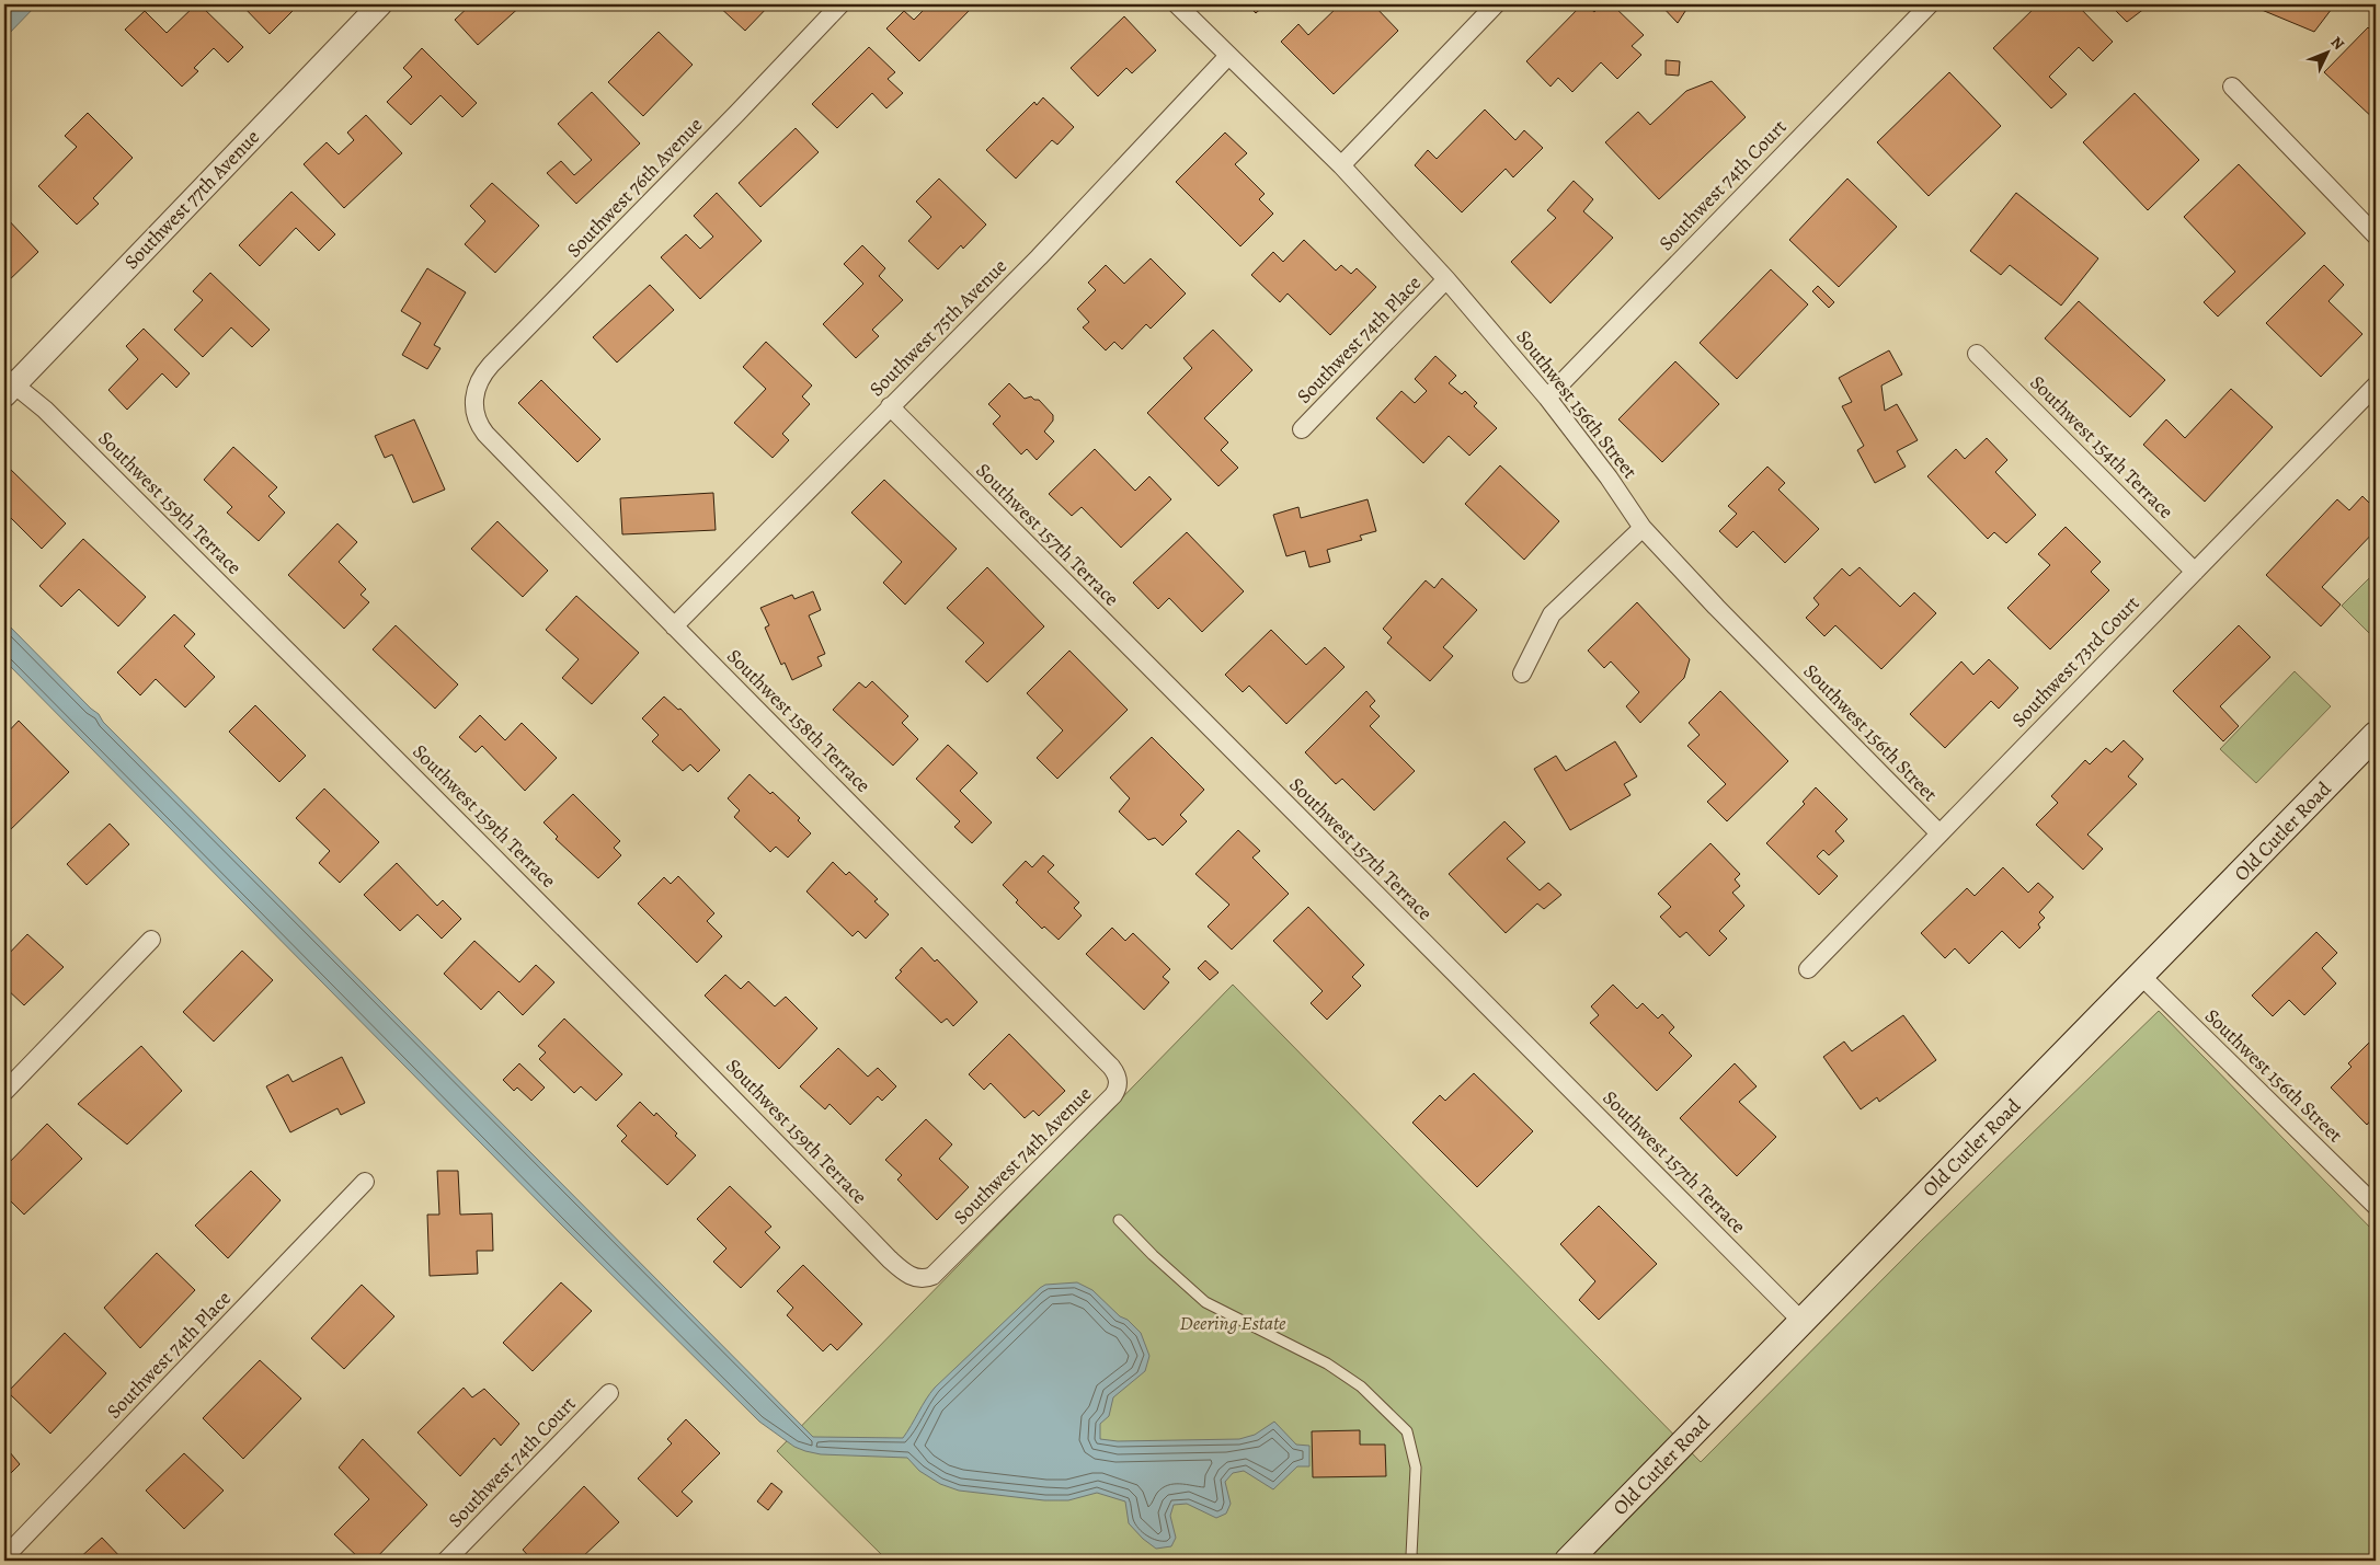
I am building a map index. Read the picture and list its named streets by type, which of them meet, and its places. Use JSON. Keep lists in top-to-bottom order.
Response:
{
  "streets": {
    "main road": ["Old Cutler Road"],
    "street": [
      "Southwest 74th Court",
      "Southwest 76th Avenue",
      "Southwest 77th Avenue",
      "Southwest 75th Avenue",
      "Southwest 74th Place",
      "Southwest 156th Street",
      "Southwest 154th Terrace",
      "Southwest 159th Terrace",
      "Southwest 157th Terrace",
      "Southwest 73rd Court",
      "Southwest 158th Terrace",
      "Southwest 74th Avenue"
    ]
  },
  "crossings": [
    ["Southwest 74th Court", "Southwest 156th Street"],
    ["Southwest 76th Avenue", "Southwest 158th Terrace"],
    ["Southwest 77th Avenue", "Southwest 159th Terrace"],
    ["Southwest 75th Avenue", "Southwest 156th Street"],
    ["Southwest 75th Avenue", "Southwest 157th Terrace"],
    ["Southwest 75th Avenue", "Southwest 158th Terrace"],
    ["Southwest 74th Place", "Southwest 156th Street"],
    ["Southwest 156th Street", "Southwest 73rd Court"],
    ["Southwest 156th Street", "Old Cutler Road"],
    ["Southwest 154th Terrace", "Southwest 73rd Court"],
    ["Southwest 159th Terrace", "Southwest 74th Avenue"],
    ["Southwest 157th Terrace", "Old Cutler Road"],
    ["Southwest 158th Terrace", "Southwest 74th Avenue"]
  ],
  "parks": ["Deering Estate"],
  "north": "top right"
}
